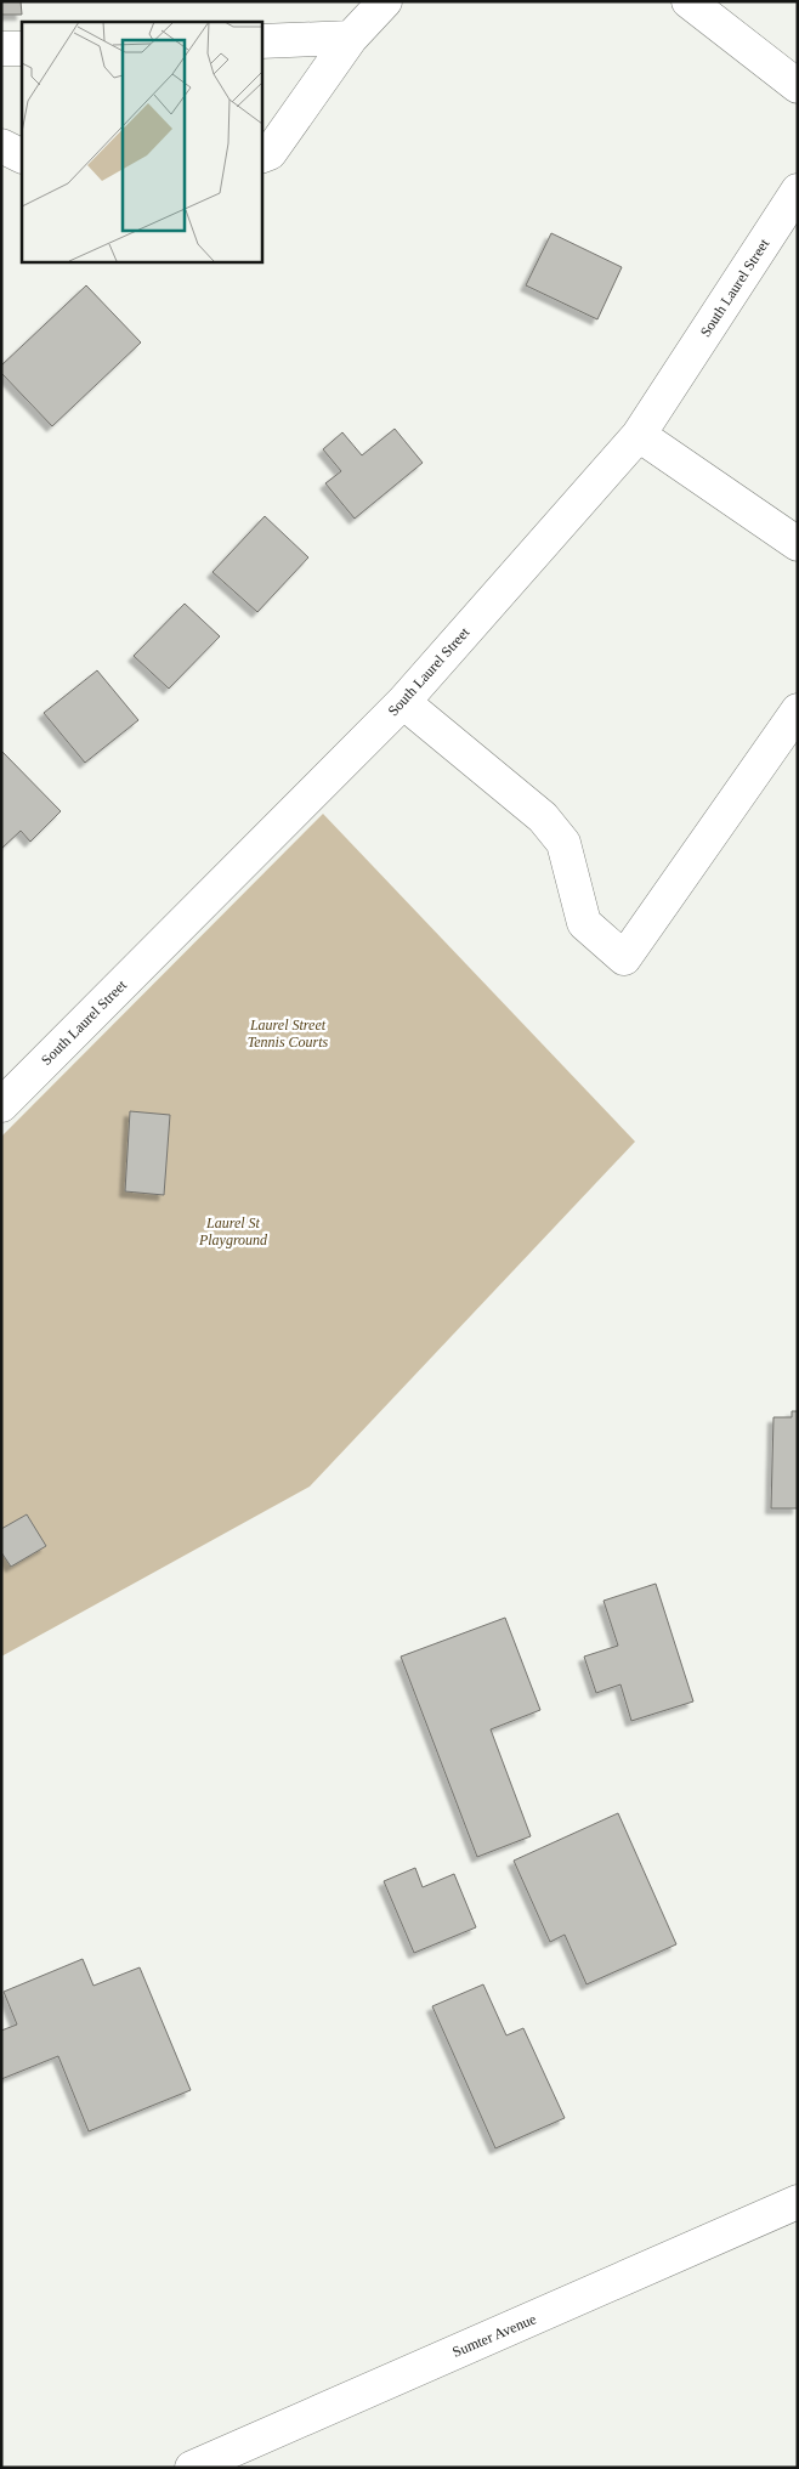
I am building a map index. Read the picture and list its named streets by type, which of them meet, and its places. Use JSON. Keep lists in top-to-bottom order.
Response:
{
  "streets": {
    "street": ["South Laurel Street", "Sumter Avenue"]
  },
  "parks": ["Laurel Street Tennis Courts", "Laurel St Playground"]
}
